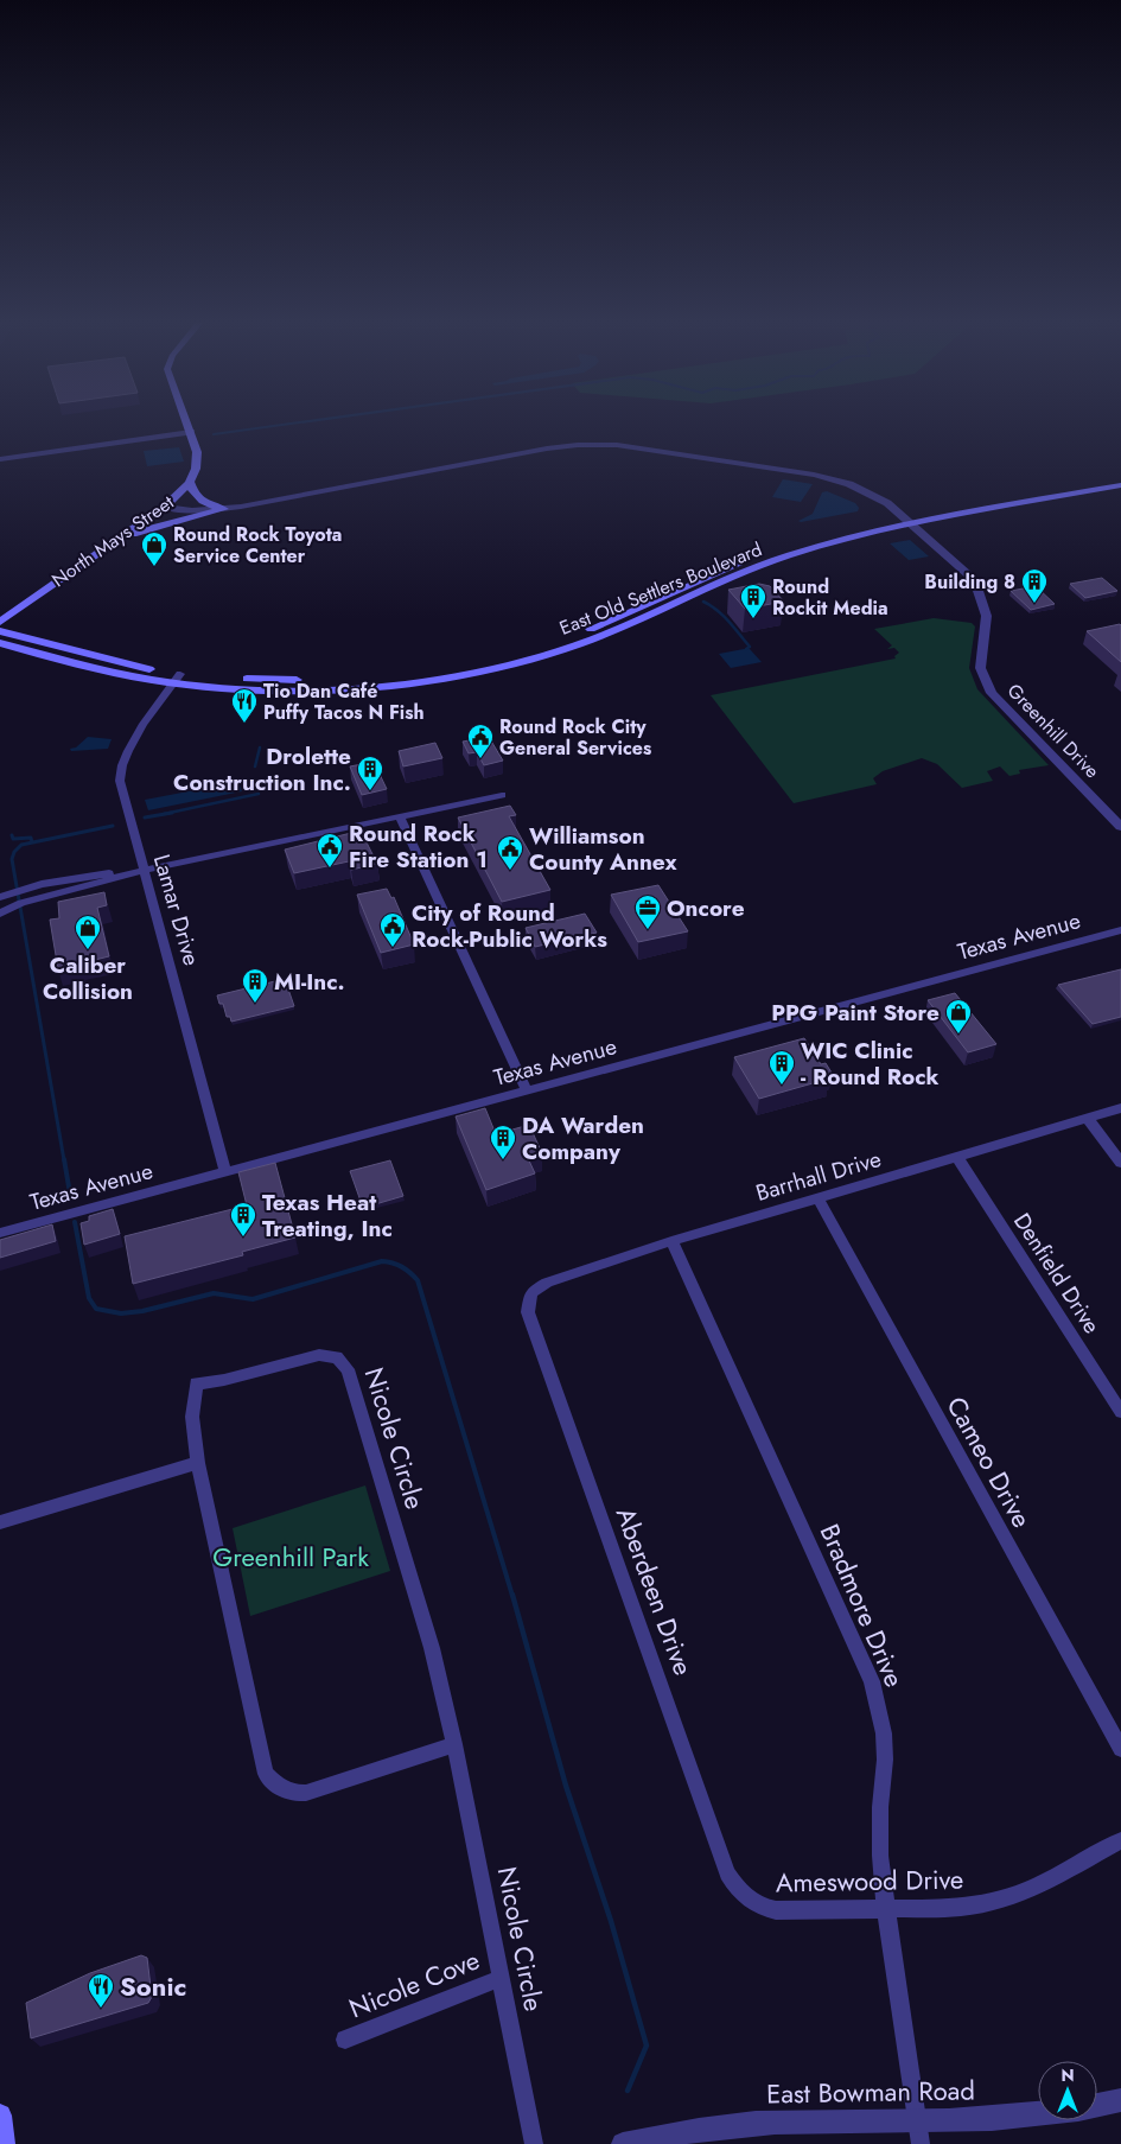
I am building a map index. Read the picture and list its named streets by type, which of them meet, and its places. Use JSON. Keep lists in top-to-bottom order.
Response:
{
  "streets": {
    "main road": ["North Mays Street", "East Old Settlers Boulevard"],
    "street": [
      "Greenhill Drive",
      "Lamar Drive",
      "Texas Avenue",
      "Barrhall Drive",
      "Denfield Drive",
      "Nicole Circle",
      "Cameo Drive",
      "Aberdeen Drive",
      "Bradmore Drive",
      "Ameswood Drive",
      "Nicole Cove",
      "East Bowman Road"
    ]
  },
  "crossings": [
    ["North Mays Street", "Greenhill Drive"],
    ["East Old Settlers Boulevard", "Greenhill Drive"],
    ["East Old Settlers Boulevard", "Lamar Drive"],
    ["Lamar Drive", "Texas Avenue"],
    ["Barrhall Drive", "Denfield Drive"],
    ["Barrhall Drive", "Cameo Drive"],
    ["Barrhall Drive", "Aberdeen Drive"],
    ["Barrhall Drive", "Bradmore Drive"],
    ["Nicole Circle", "Nicole Cove"],
    ["Aberdeen Drive", "Ameswood Drive"],
    ["Bradmore Drive", "Ameswood Drive"],
    ["Bradmore Drive", "East Bowman Road"]
  ],
  "parks": ["Greenhill Park"],
  "places": {
    "shop": ["Round Rock Toyota Service Center", "Caliber Collision", "PPG Paint Store"],
    "building": [
      "Building 8",
      "Round Rockit Media",
      "Drolette Construction Inc.",
      "MI-Inc.",
      "WIC Clinic - Round Rock",
      "DA Warden Company",
      "Texas Heat Treating, Inc"
    ],
    "restaurant": ["Tio Dan Café Puffy Tacos N Fish", "Sonic"],
    "public building": [
      "Round Rock City General Services",
      "Round Rock Fire Station 1",
      "Williamson County Annex",
      "City of Round Rock-Public Works"
    ],
    "office": ["Oncore"]
  },
  "north": "top"
}
